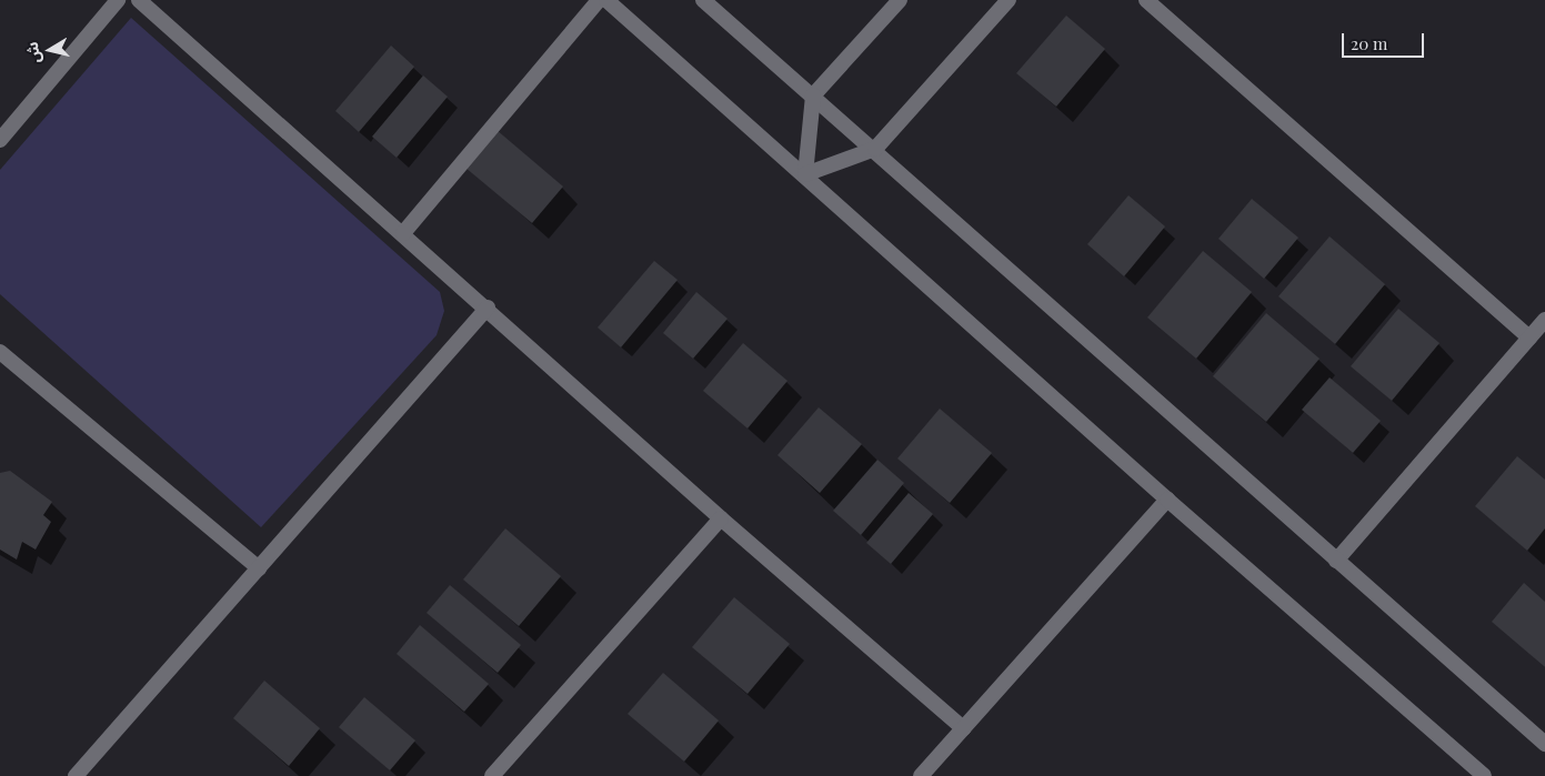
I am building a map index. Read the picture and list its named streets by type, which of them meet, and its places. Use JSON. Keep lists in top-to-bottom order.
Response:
{
  "scale_bar": "20 m",
  "north": "left"
}
